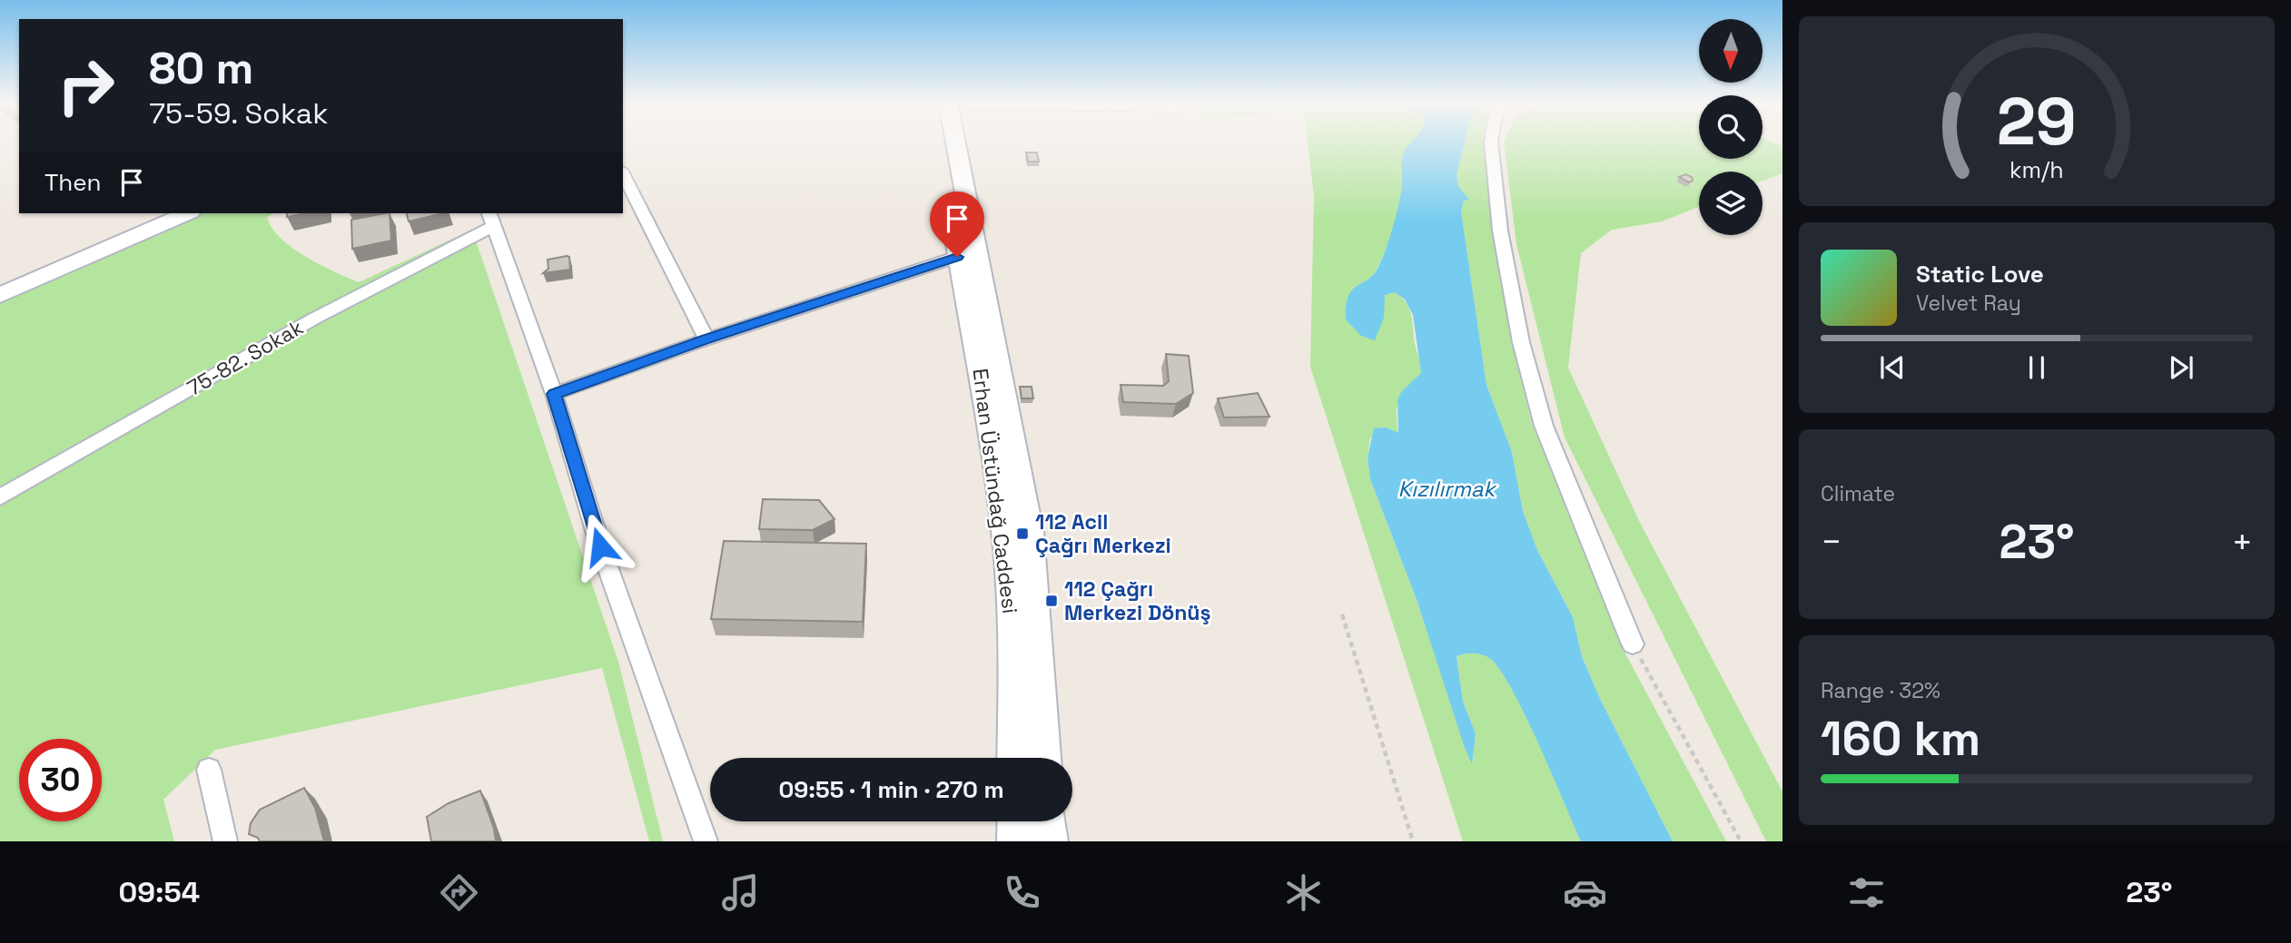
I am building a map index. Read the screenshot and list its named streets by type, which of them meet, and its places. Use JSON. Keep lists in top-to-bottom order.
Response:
{
  "streets": {
    "street": ["75-82. Sokak", "Erhan Üstündağ Caddesi"]
  },
  "water": ["Kızılırmak"],
  "places": {
    "transit": ["112 Acil Çağrı Merkezi", "112 Çağrı Merkezi Dönüş"]
  },
  "north": "bottom",
  "page": {
    "turn": ["80 m", "75-59. Sokak"],
    "then": "Then",
    "song": ["Static Love", "Velvet Ray"],
    "tile": [
      "Climate",
      ["Range · 32%", "160 km"]
    ],
    "heat": ["−", "23°", "+"],
    "limit": "30",
    "trip": "09:55 · 1 min · 270 m",
    "tabs": ["09:54", "23°"],
    "gauge": ["29", "km/h"]
  }
}
